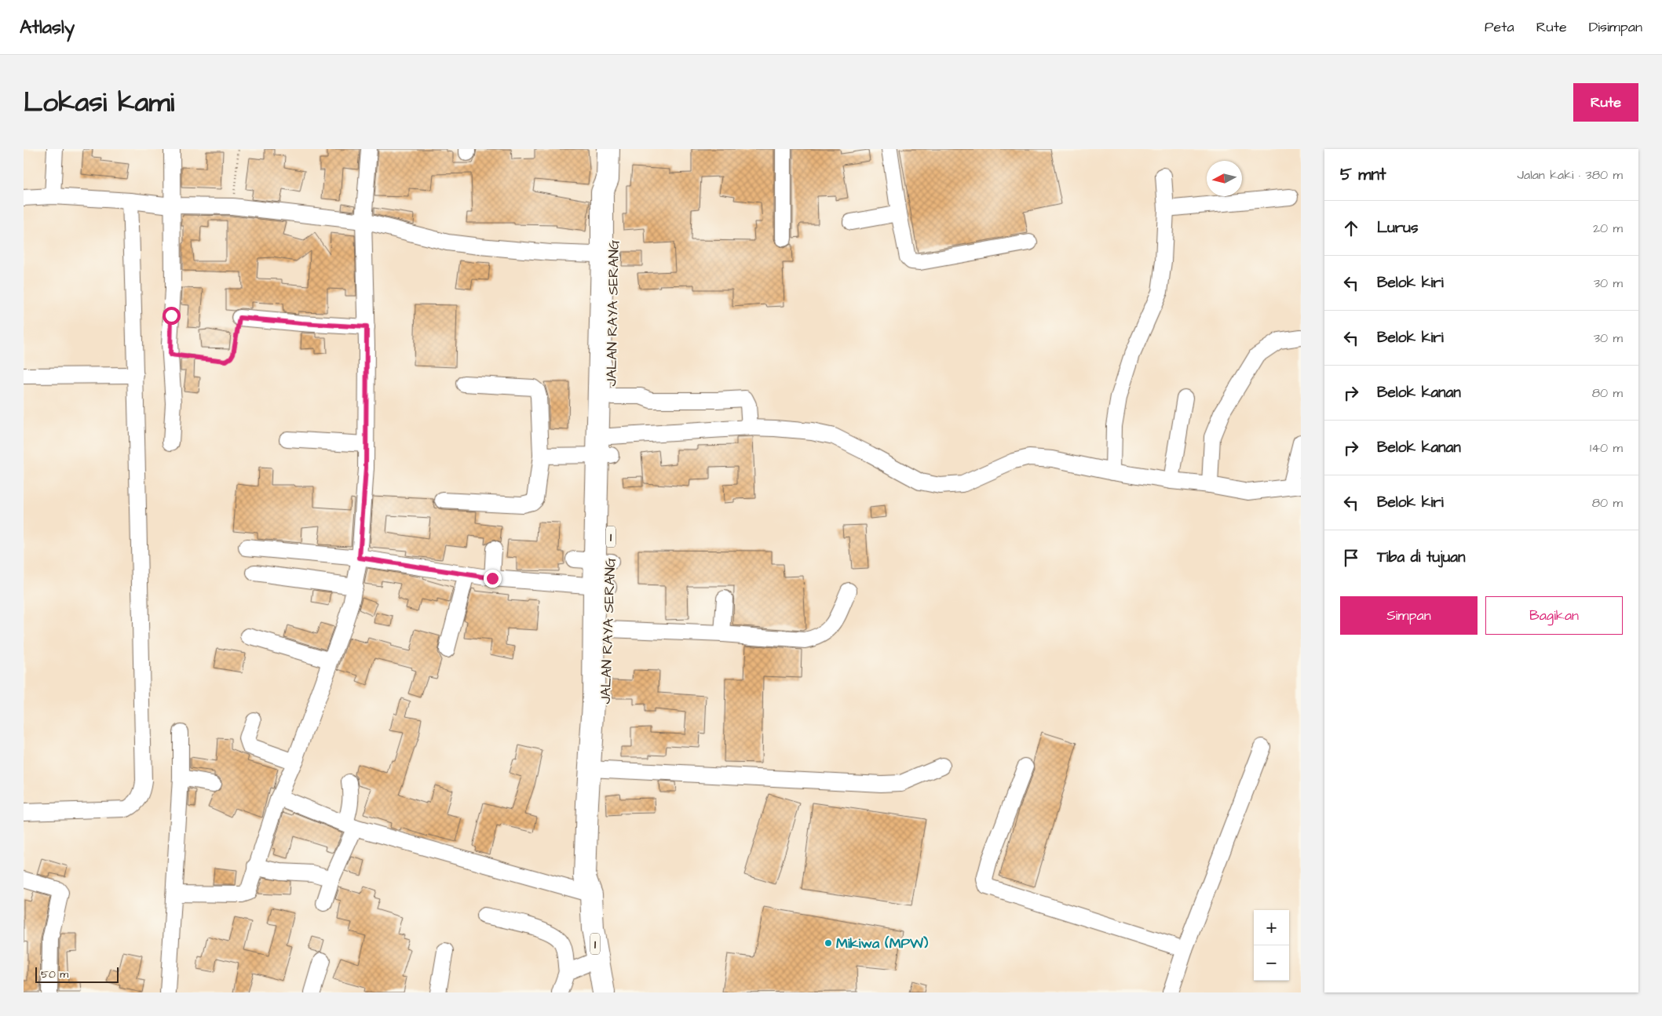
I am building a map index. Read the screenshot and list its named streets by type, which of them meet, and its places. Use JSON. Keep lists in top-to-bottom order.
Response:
{
  "streets": {
    "highway": ["JALAN RAYA SERANG", "1"]
  },
  "places": ["Mikiwa (MPW)"],
  "scale_bar": "50 m",
  "north": "left",
  "page": {
    "header": "Atlasly",
    "nav": ["Peta", "Rute", "Disimpan"],
    "title": "Lokasi kami",
    "buttons": [
      "Rute",
      ["Simpan", "Bagikan"]
    ],
    "heading": ["5 mnt", "Jalan kaki · 380 m"],
    "list": [
      ["Lurus", "20 m"],
      ["Belok kiri", "30 m"],
      ["Belok kiri", "30 m"],
      ["Belok kanan", "80 m"],
      ["Belok kanan", "140 m"],
      ["Belok kiri", "80 m"],
      "Tiba di tujuan"
    ],
    "map_buttons": ["+", "−"],
    "scale": "50 m"
  }
}
